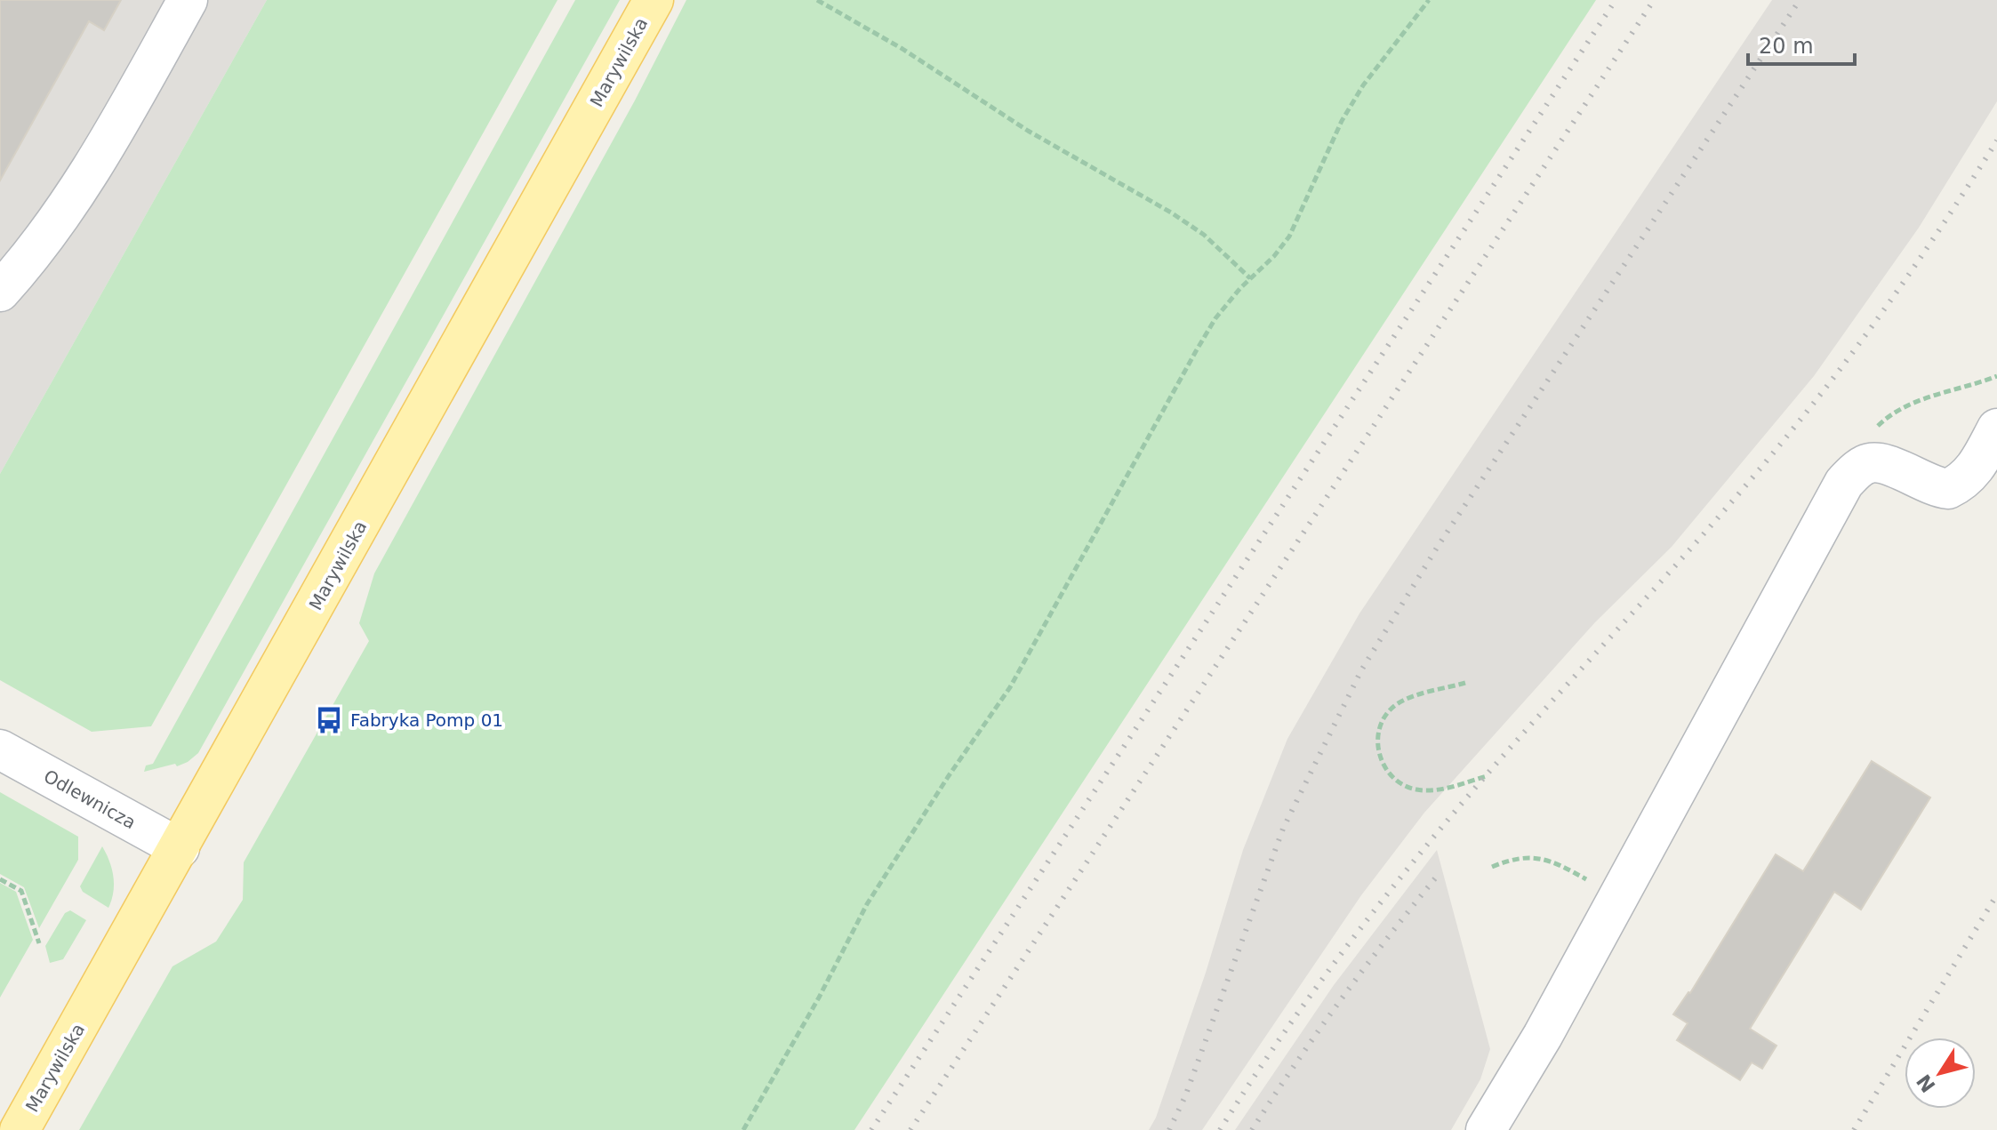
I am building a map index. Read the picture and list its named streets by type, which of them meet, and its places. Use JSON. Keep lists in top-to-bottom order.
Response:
{
  "streets": {
    "main road": ["Marywilska"],
    "street": ["Odlewnicza"]
  },
  "crossings": [
    ["Marywilska", "Odlewnicza"]
  ],
  "places": {
    "bus stop": ["Fabryka Pomp 01"]
  },
  "scale_bar": "20 m",
  "north": "bottom left"
}
